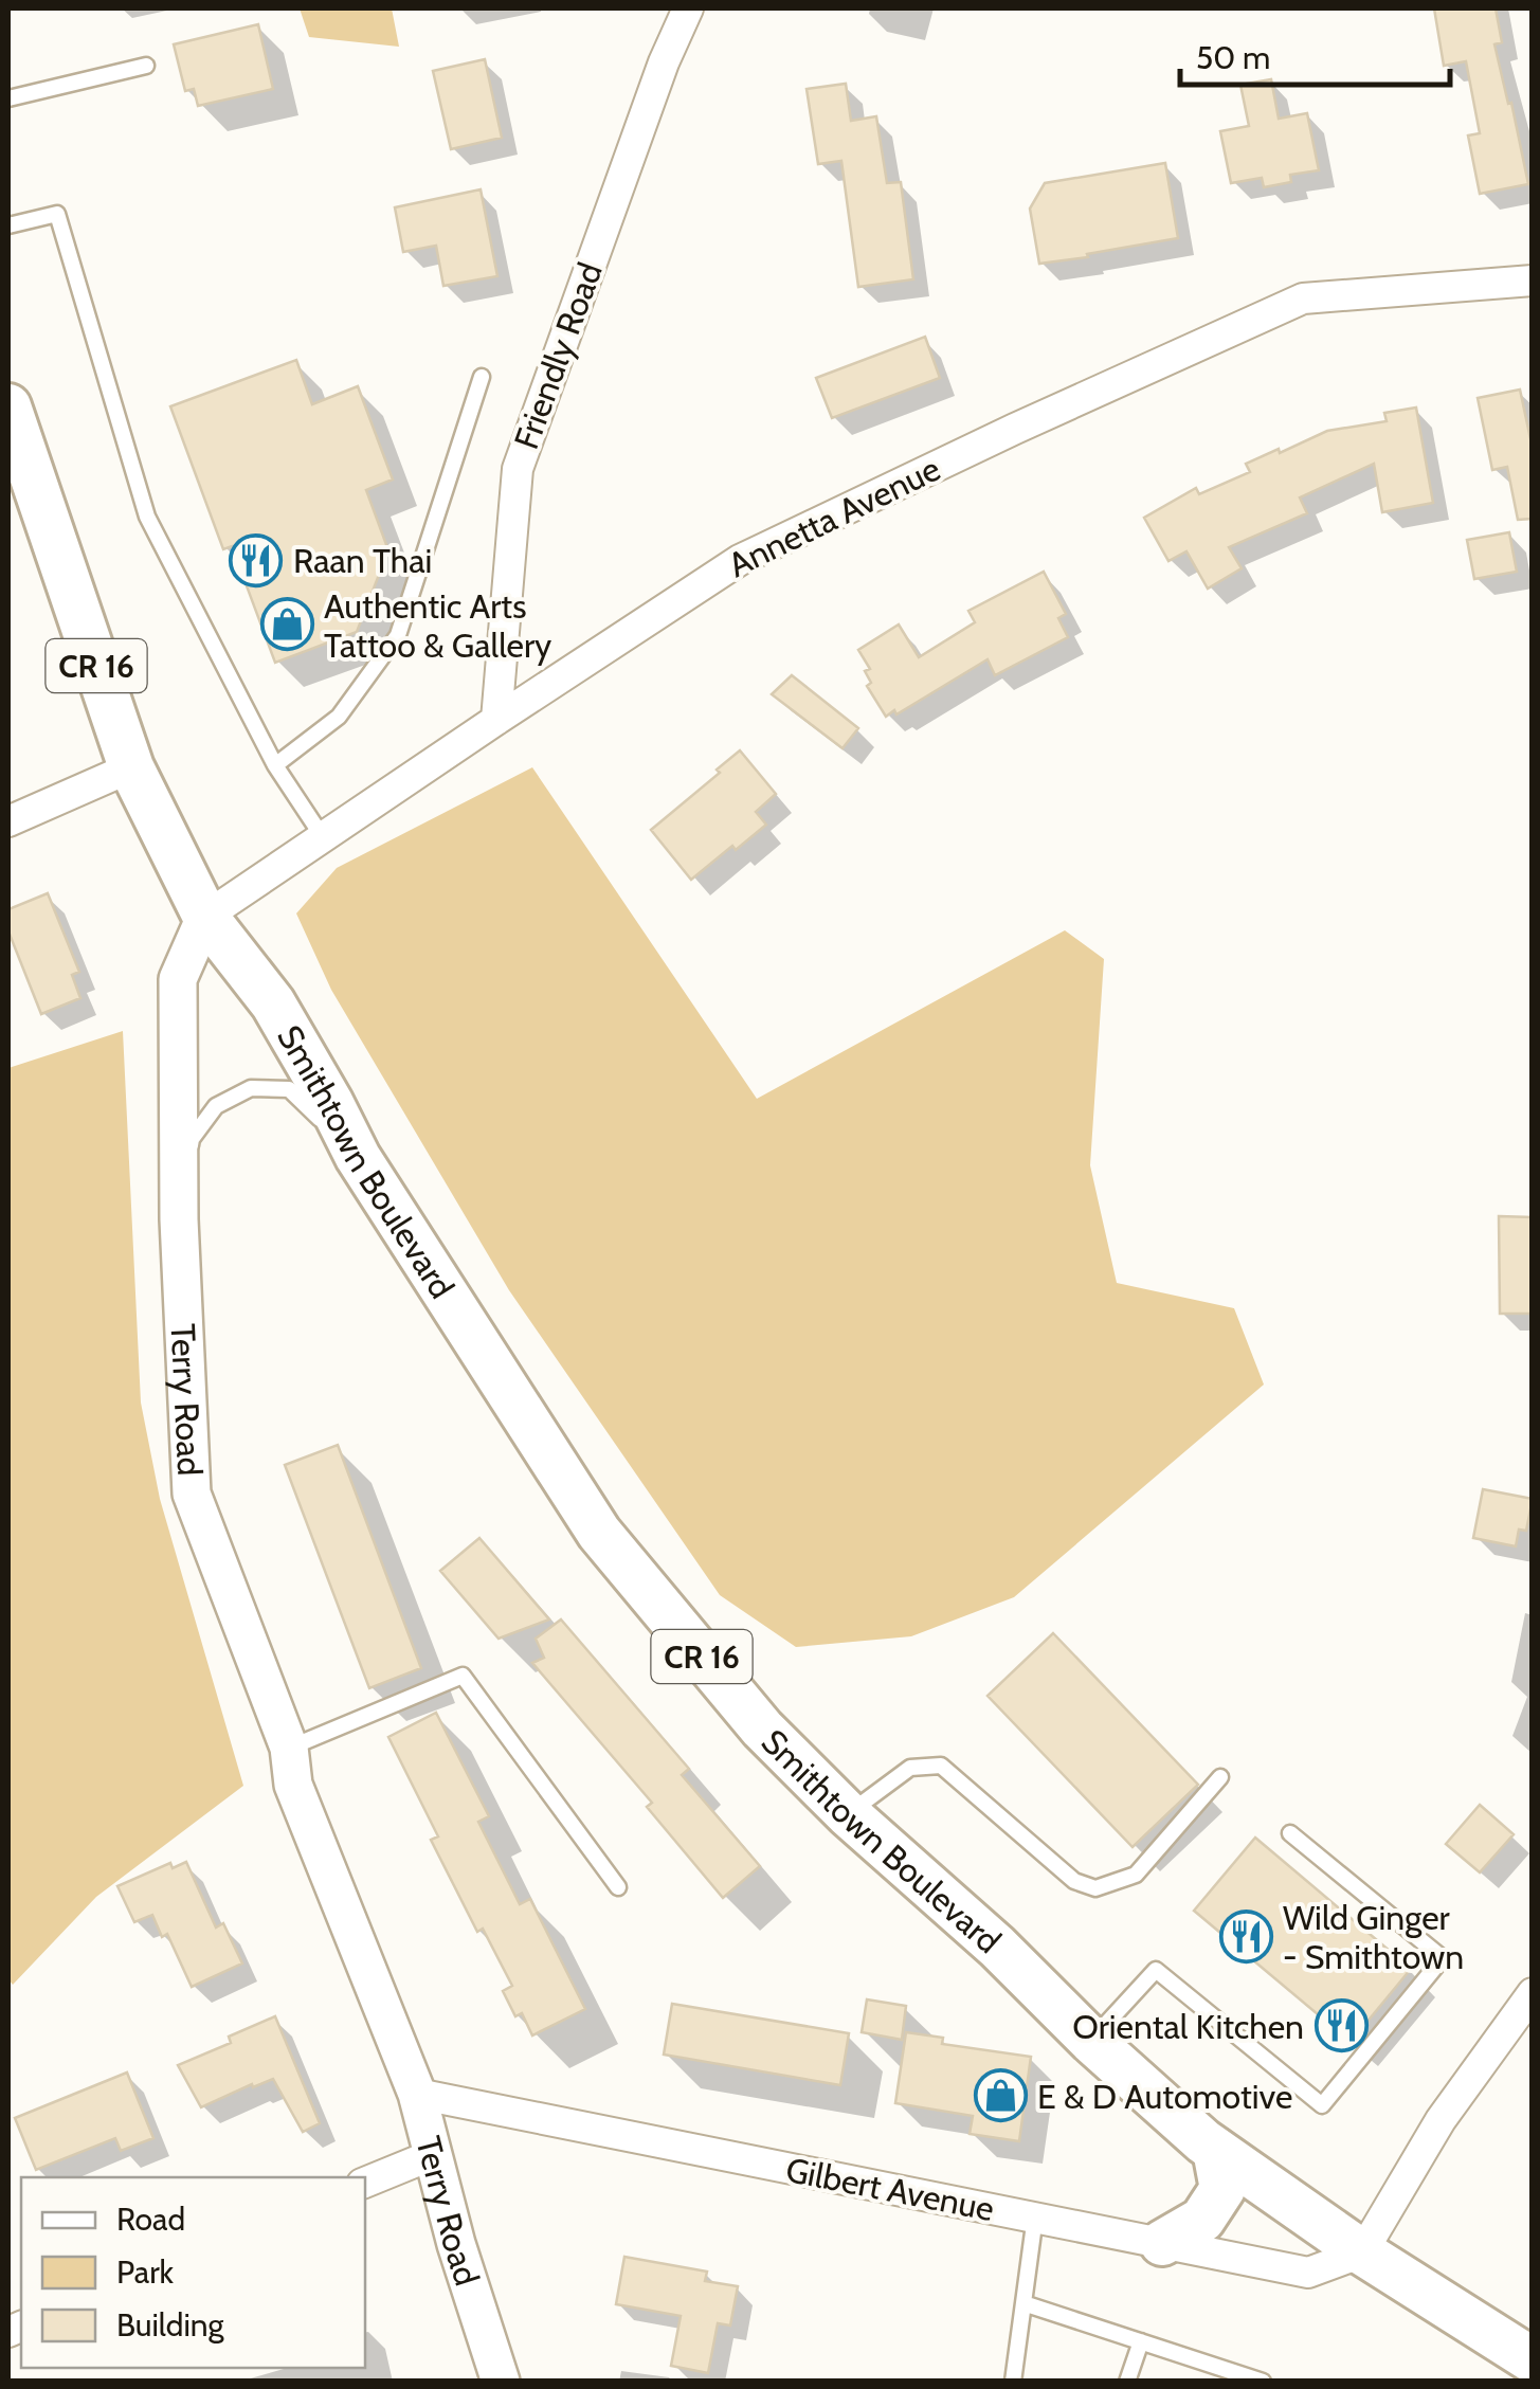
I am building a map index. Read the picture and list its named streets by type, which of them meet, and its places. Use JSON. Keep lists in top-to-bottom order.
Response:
{
  "streets": {
    "main road": ["CR 16", "Smithtown Boulevard"],
    "street": [
      "Friendly Road",
      "Annetta Avenue",
      "Terry Road",
      "Gilbert Avenue"
    ]
  },
  "crossings": [
    ["Friendly Road", "Annetta Avenue"],
    ["Annetta Avenue", "CR 16"],
    ["Annetta Avenue", "Smithtown Boulevard"],
    ["Annetta Avenue", "Terry Road"],
    ["CR 16", "Smithtown Boulevard"],
    ["CR 16", "Terry Road"],
    ["Smithtown Boulevard", "Terry Road"],
    ["Smithtown Boulevard", "Gilbert Avenue"],
    ["Terry Road", "Gilbert Avenue"]
  ],
  "places": {
    "restaurant": ["Raan Thai", "Wild Ginger - Smithtown", "Oriental Kitchen"],
    "shop": ["Authentic Arts Tattoo & Gallery", "E & D Automotive"]
  },
  "legend": ["Road", "Park", "Building"],
  "scale_bar": "50 m"
}
